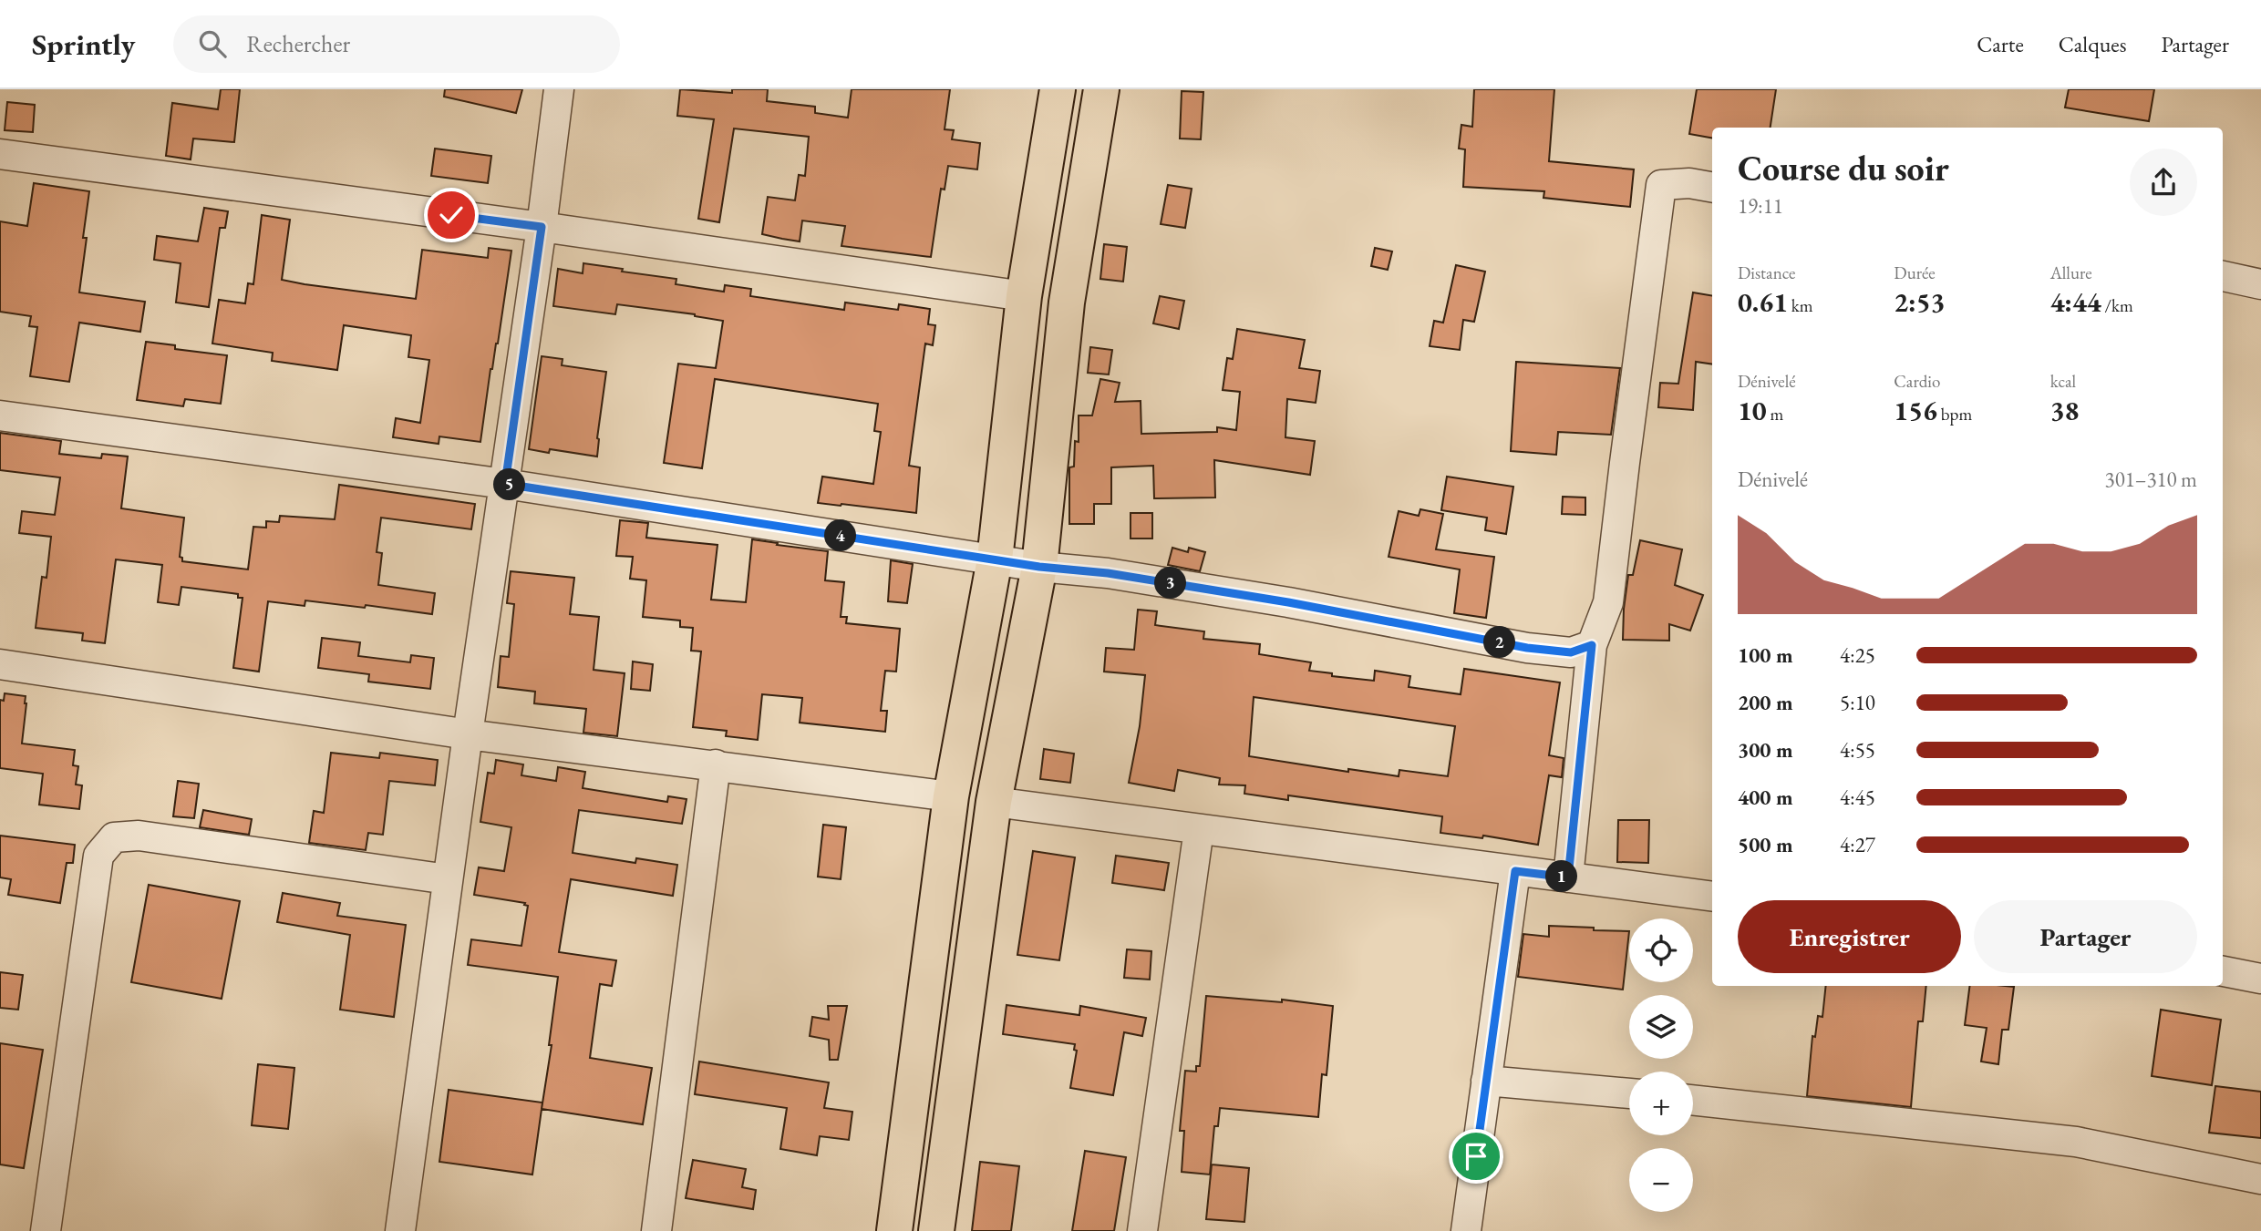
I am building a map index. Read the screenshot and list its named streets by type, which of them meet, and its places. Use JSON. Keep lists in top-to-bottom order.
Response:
{
  "page": {
    "header": "Sprintly",
    "search": "Rechercher",
    "nav": ["Carte", "Calques", "Partager"],
    "heading": ["Course du soir", "19:11"],
    "stats": [
      ["Distance", "0.61 km"],
      ["Durée", "2:53"],
      ["Allure", "4:44 /km"],
      ["Dénivelé", "10 m"],
      ["Cardio", "156 bpm"],
      ["kcal", "38"]
    ],
    "chart": ["Dénivelé", "301–310 m"],
    "pins": [
      "5",
      "4",
      "3",
      "2",
      "1"
    ],
    "list": [
      {
        "name": "100 m",
        "note": "4:25"
      },
      {
        "name": "200 m",
        "note": "5:10"
      },
      {
        "name": "300 m",
        "note": "4:55"
      },
      {
        "name": "400 m",
        "note": "4:45"
      },
      {
        "name": "500 m",
        "note": "4:27"
      }
    ],
    "buttons": ["Enregistrer", "Partager"],
    "map_buttons": ["+", "−"]
  }
}
